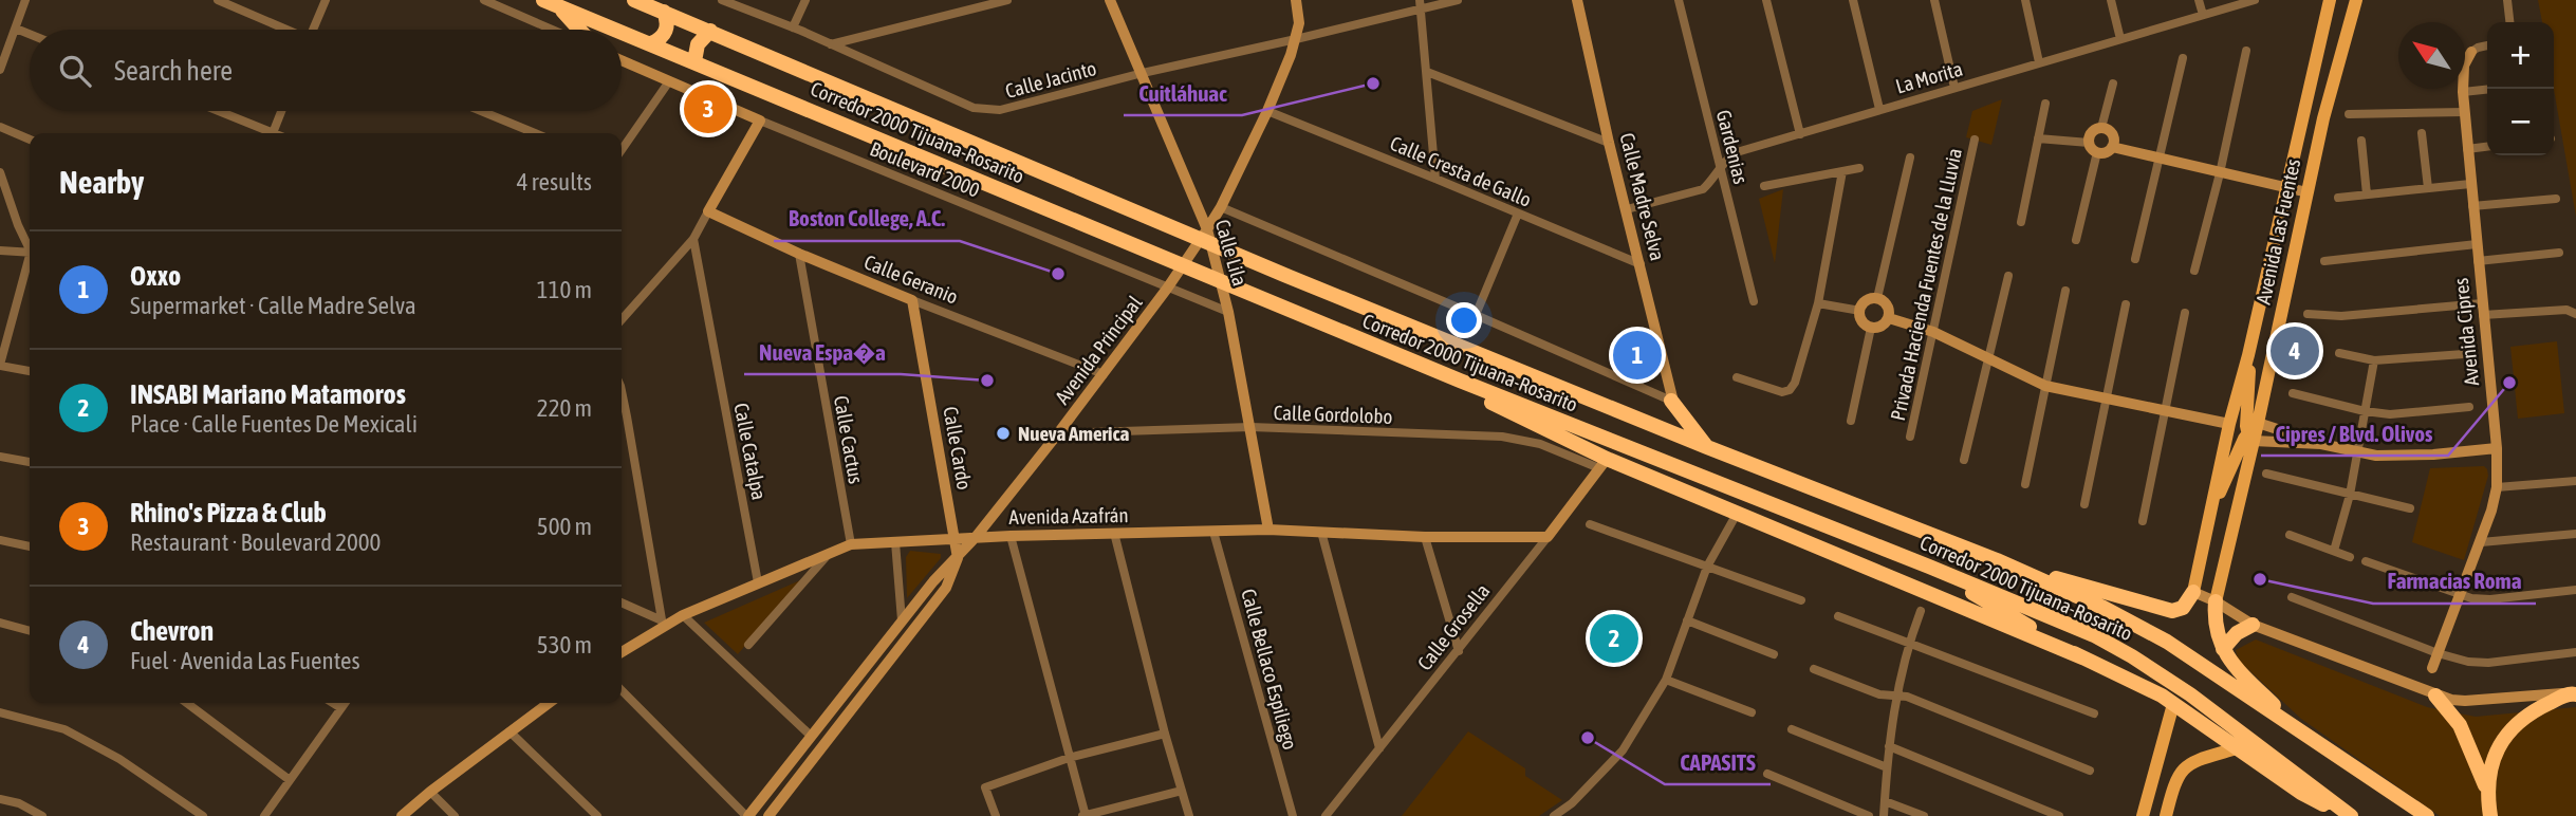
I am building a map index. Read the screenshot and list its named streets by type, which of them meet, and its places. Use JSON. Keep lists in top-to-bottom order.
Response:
{
  "streets": {
    "highway": ["Corredor 2000 Tijuana-Rosarito"],
    "main road": ["Avenida Las Fuentes"],
    "street": [
      "La Morita",
      "Calle Jacinto",
      "Gardenias",
      "Boulevard 2000",
      "Calle Cresta de Gallo",
      "Calle Madre Selva",
      "Calle Lila",
      "Calle Geranio",
      "Privada Hacienda Fuentes de la Lluvia",
      "Avenida Cipres",
      "Avenida Principal",
      "Calle Gordolobo",
      "Calle Cactus",
      "Calle Cardo",
      "Calle Catalpa",
      "Avenida Azafrán",
      "Calle Grosella",
      "Calle Bellaco Espiliego"
    ]
  },
  "crossings": [
    ["La Morita", "Gardenias"],
    ["La Morita", "Calle Madre Selva"],
    ["Calle Jacinto", "Calle Lila"],
    ["Calle Jacinto", "Avenida Principal"],
    ["Boulevard 2000", "Calle Lila"],
    ["Boulevard 2000", "Avenida Principal"],
    ["Calle Cresta de Gallo", "Calle Madre Selva"],
    ["Calle Cresta de Gallo", "Avenida Principal"],
    ["Calle Lila", "Avenida Principal"],
    ["Calle Lila", "Calle Gordolobo"],
    ["Calle Lila", "Avenida Azafrán"],
    ["Calle Geranio", "Avenida Principal"],
    ["Calle Geranio", "Calle Cactus"],
    ["Calle Geranio", "Calle Cardo"],
    ["Avenida Principal", "Calle Gordolobo"],
    ["Avenida Principal", "Calle Cardo"],
    ["Avenida Principal", "Avenida Azafrán"],
    ["Calle Gordolobo", "Calle Grosella"],
    ["Calle Cactus", "Avenida Azafrán"],
    ["Calle Cardo", "Avenida Azafrán"],
    ["Calle Catalpa", "Avenida Azafrán"],
    ["Avenida Azafrán", "Calle Grosella"],
    ["Avenida Azafrán", "Calle Bellaco Espiliego"]
  ],
  "places": [
    "Cuitláhuac",
    "Boston College, A.C.",
    "Nueva Espa�a",
    "Cipres / Blvd. Olivos",
    "Nueva America",
    "Farmacias Roma",
    "CAPASITS"
  ],
  "north": "top left",
  "page": {
    "map_buttons": ["+", "−"],
    "search": "Search here",
    "pins": [
      "3",
      "4",
      "1",
      "2"
    ],
    "heading": ["Nearby", "4 results"],
    "list": [
      {
        "mark": "1",
        "name": "Oxxo",
        "note": "Supermarket · Calle Madre Selva",
        "value": "110 m"
      },
      {
        "mark": "2",
        "name": "INSABI Mariano Matamoros",
        "note": "Place · Calle Fuentes De Mexicali",
        "value": "220 m"
      },
      {
        "mark": "3",
        "name": "Rhino's Pizza & Club",
        "note": "Restaurant · Boulevard 2000",
        "value": "500 m"
      },
      {
        "mark": "4",
        "name": "Chevron",
        "note": "Fuel · Avenida Las Fuentes",
        "value": "530 m"
      }
    ]
  }
}
